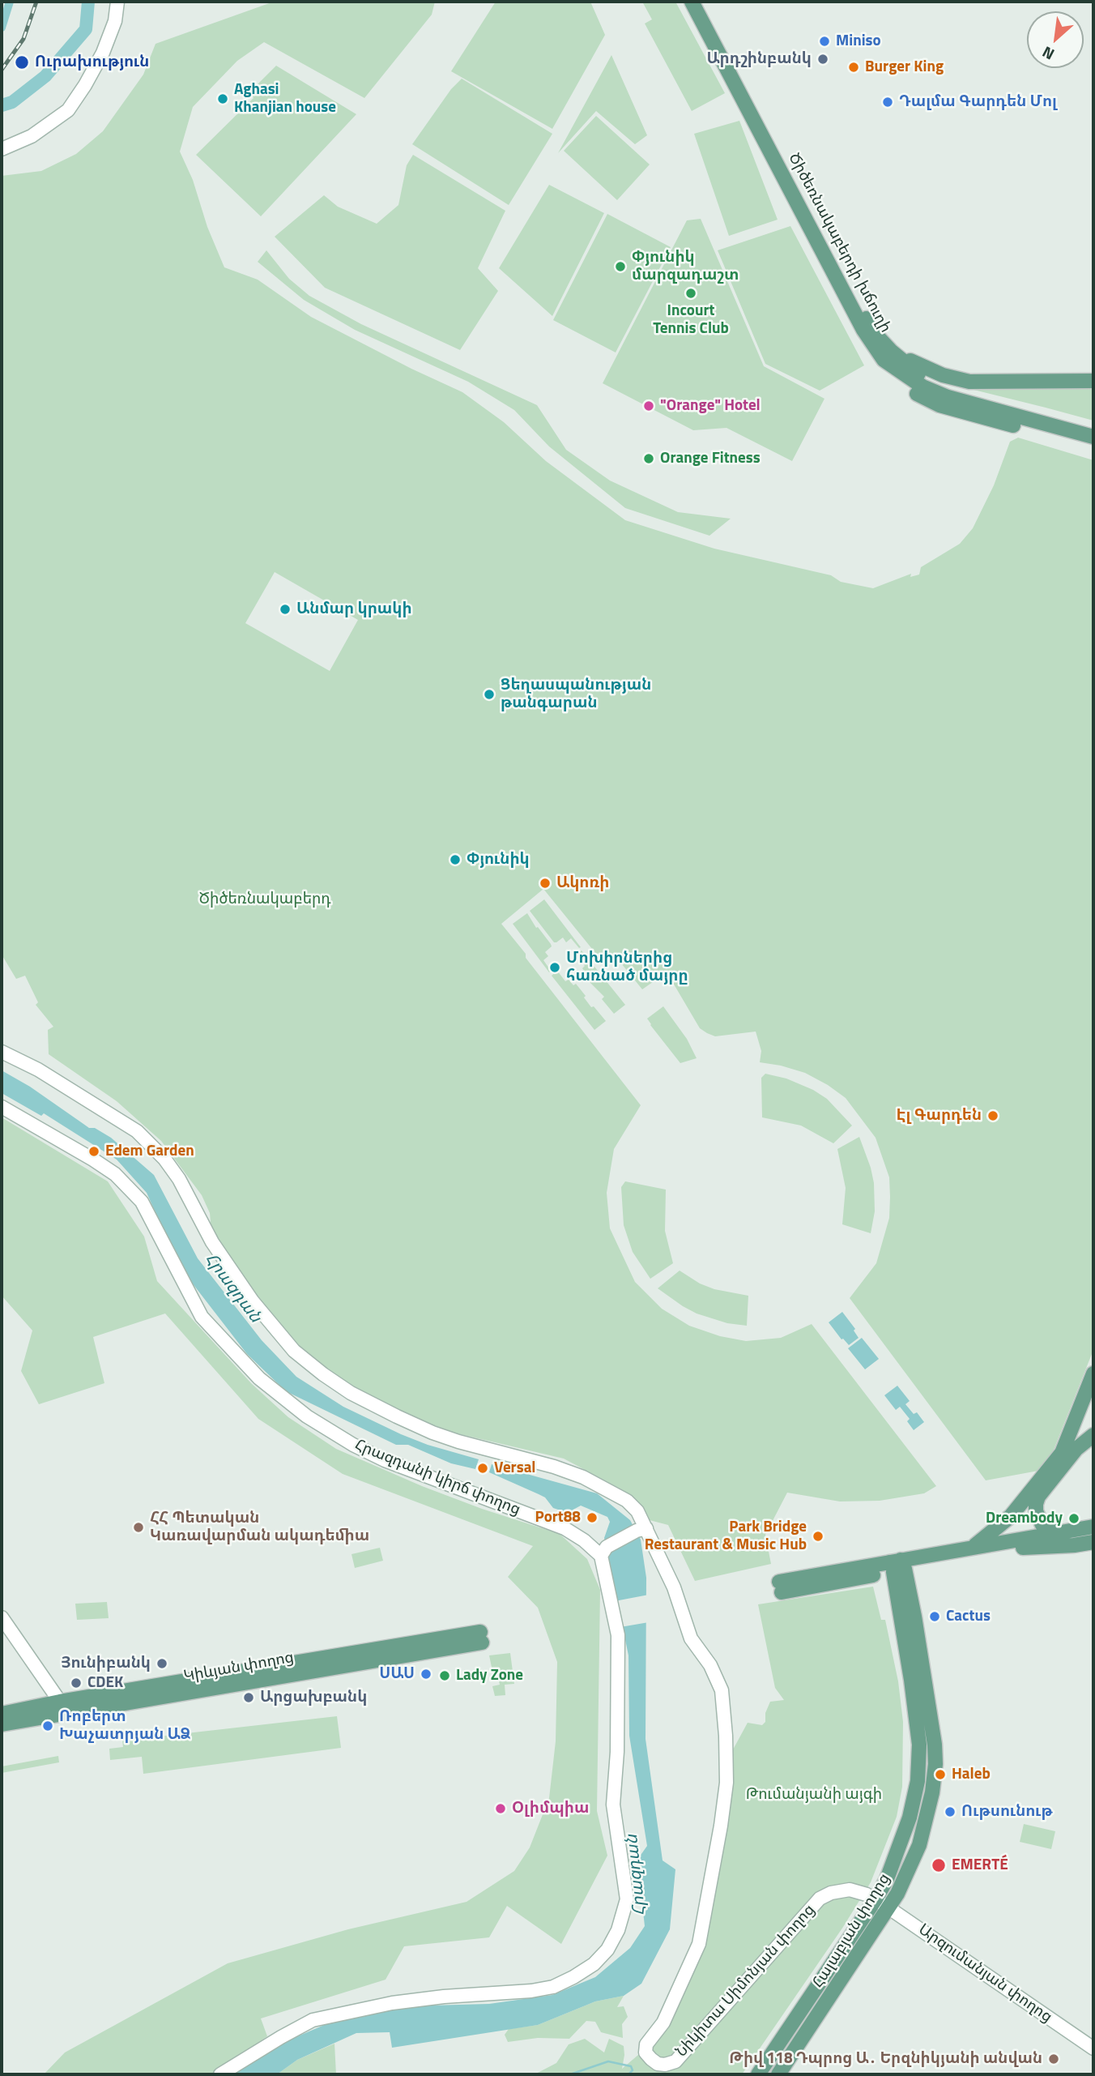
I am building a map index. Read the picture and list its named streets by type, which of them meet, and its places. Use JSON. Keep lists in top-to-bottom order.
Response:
{
  "streets": {
    "main road": ["Ծիծեռնակաբերդի խճուղի", "Կիևյան փողոց", "Հալաբյան փողոց"],
    "street": ["Հրազդանի կիրճ փողոց", "Արզումանյան փողոց", "Նիկիտա Սիմոնյան փողոց"]
  },
  "crossings": [
    ["Հալաբյան փողոց", "Արզումանյան փողոց"],
    ["Հալաբյան փողոց", "Նիկիտա Սիմոնյան փողոց"],
    ["Արզումանյան փողոց", "Նիկիտա Սիմոնյան փողոց"]
  ],
  "water": ["Հրազդան"],
  "parks": ["Ծիծեռնակաբերդ", "Թումանյանի այգի"],
  "places": [
    "Miniso",
    "Արդշինբանկ",
    "Ուրախություն",
    "Burger King",
    "Aghasi Khanjian house",
    "Դալմա Գարդեն Մոլ",
    "Փյունիկ մարզադաշտ",
    "Incourt Tennis Club",
    "\"Orange\" Hotel",
    "Orange Fitness",
    "Անմար կրակի",
    "Ցեղասպանության թանգարան",
    "Փյունիկ",
    "Ակոռի",
    "Մոխիրներից հառնած մայրը",
    "Էլ Գարդեն",
    "Edem Garden",
    "Versal",
    "Port88",
    "Dreambody",
    "ՀՀ Պետական Կառավարման ակադեմիա",
    "Park Bridge Restaurant & Music Hub",
    "Cactus",
    "Յունիբանկ",
    "ՍԱՍ",
    "Lady Zone",
    "CDEK",
    "Արցախբանկ",
    "Ռոբերտ Խաչատրյան ԱՁ",
    "Haleb",
    "Օլիմպիա",
    "Ութսունութ",
    "EMERTÉ",
    "Թիվ 118 Դպրոց Ա․ Երզնիկյանի անվան"
  ],
  "north": "bottom left"
}
